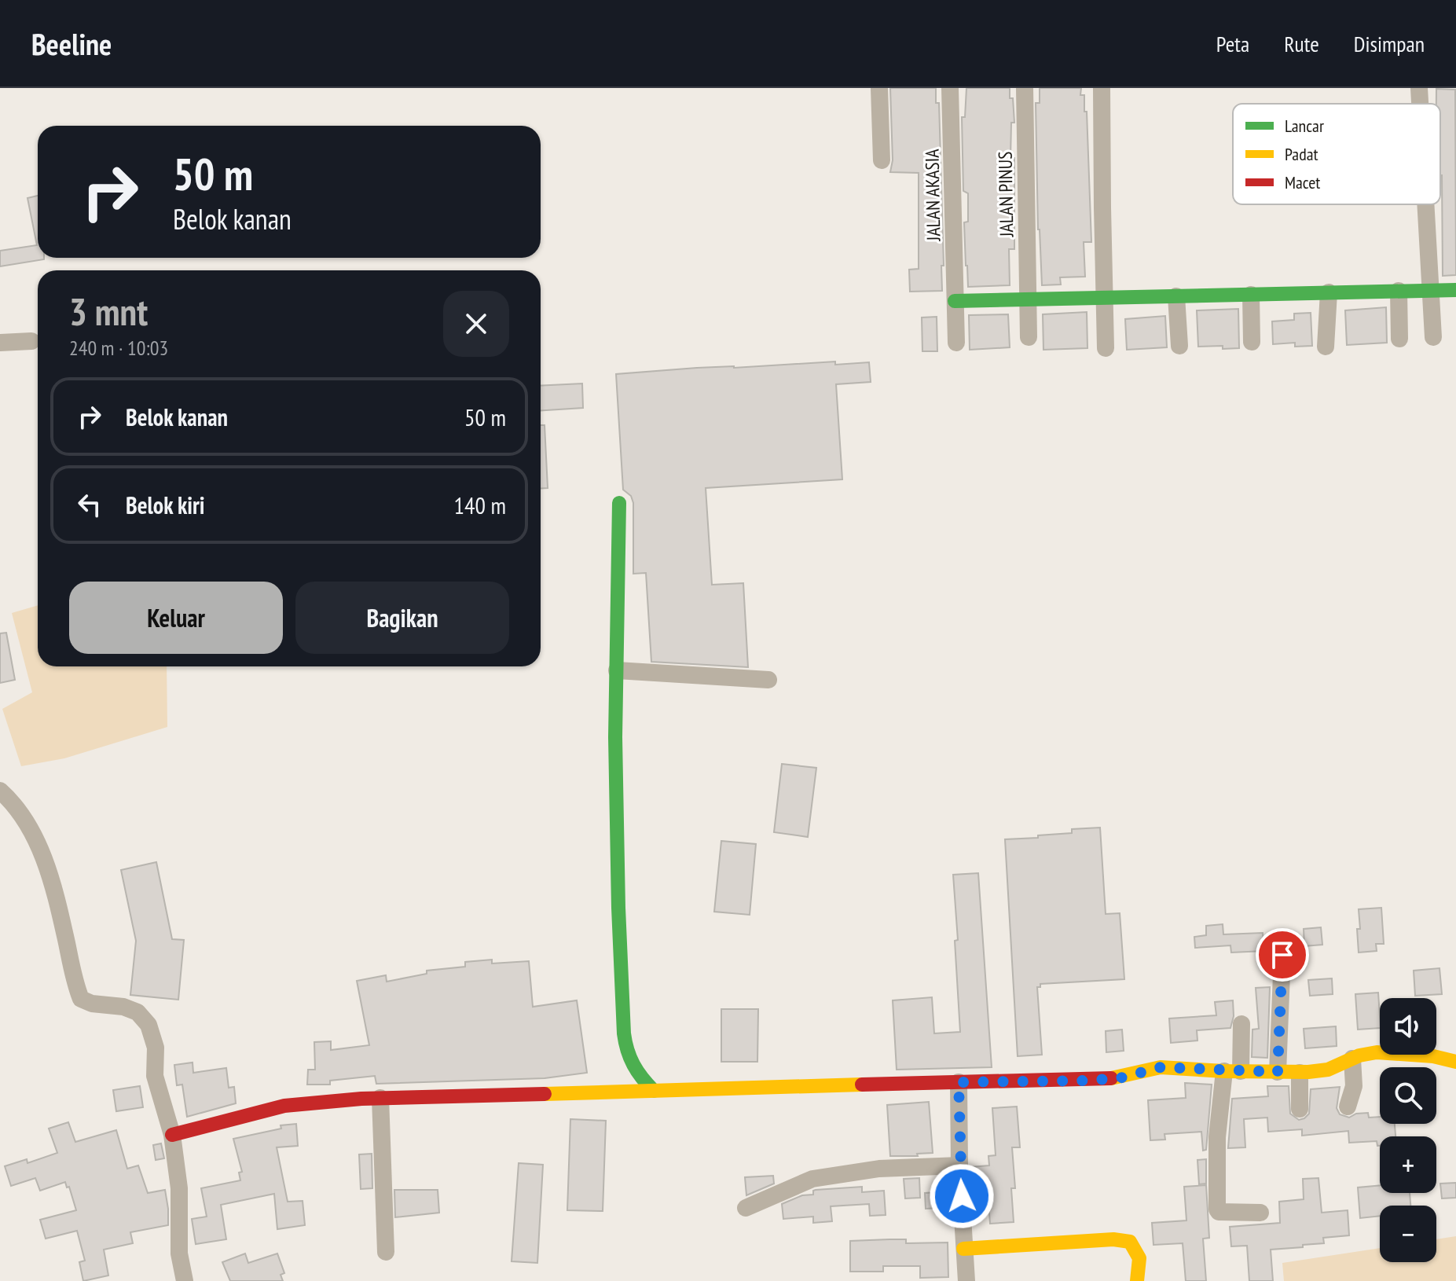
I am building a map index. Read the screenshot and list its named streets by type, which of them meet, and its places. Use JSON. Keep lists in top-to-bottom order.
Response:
{
  "streets": {
    "street": ["JALAN PINUS", "JALAN AKASIA"]
  },
  "legend": ["Lancar", "Padat", "Macet"],
  "page": {
    "header": "Beeline",
    "nav": ["Peta", "Rute", "Disimpan"],
    "turn": ["50 m", "Belok kanan"],
    "heading": ["3 mnt", "240 m · 10:03"],
    "list": [
      {
        "name": "Belok kanan",
        "value": "50 m"
      },
      {
        "name": "Belok kiri",
        "value": "140 m"
      }
    ],
    "buttons": ["Keluar", "Bagikan"],
    "map_buttons": ["+", "−"]
  }
}
